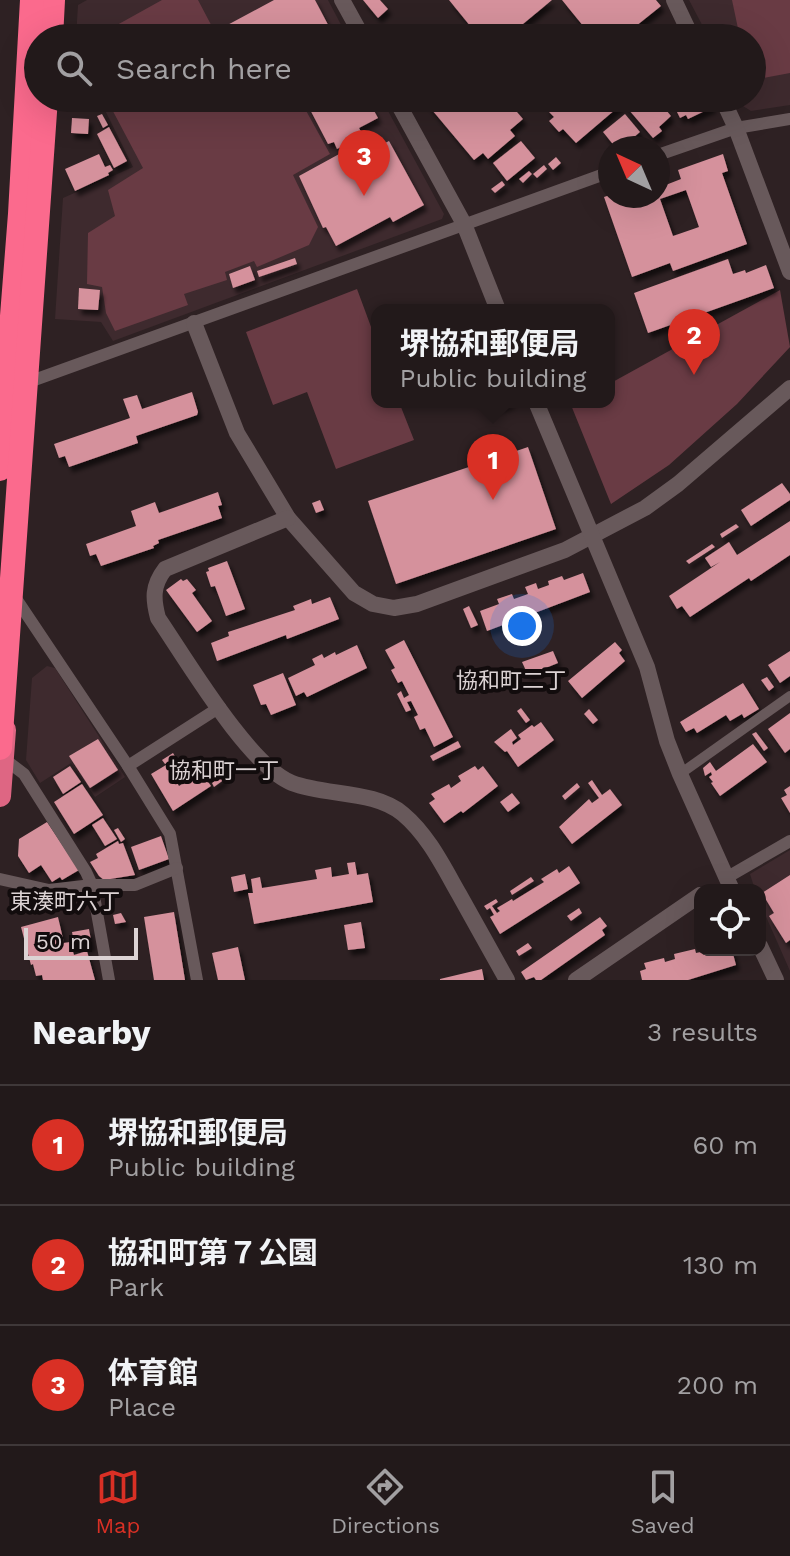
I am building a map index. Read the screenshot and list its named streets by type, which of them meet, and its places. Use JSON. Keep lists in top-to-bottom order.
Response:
{
  "districts": ["協和町二丁", "協和町一丁", "東湊町六丁"],
  "scale_bar": "50 m",
  "north": "top left",
  "page": {
    "search": "Search here",
    "pins": ["3", "2", "1"],
    "popup": ["堺協和郵便局", "Public building"],
    "scale": "50 m",
    "heading": ["Nearby", "3 results"],
    "list": [
      {
        "mark": "1",
        "name": "堺協和郵便局",
        "note": "Public building",
        "value": "60 m"
      },
      {
        "mark": "2",
        "name": "協和町第７公園",
        "note": "Park",
        "value": "130 m"
      },
      {
        "mark": "3",
        "name": "体育館",
        "note": "Place",
        "value": "200 m"
      }
    ],
    "nav": ["Map", "Directions", "Saved"]
  }
}
